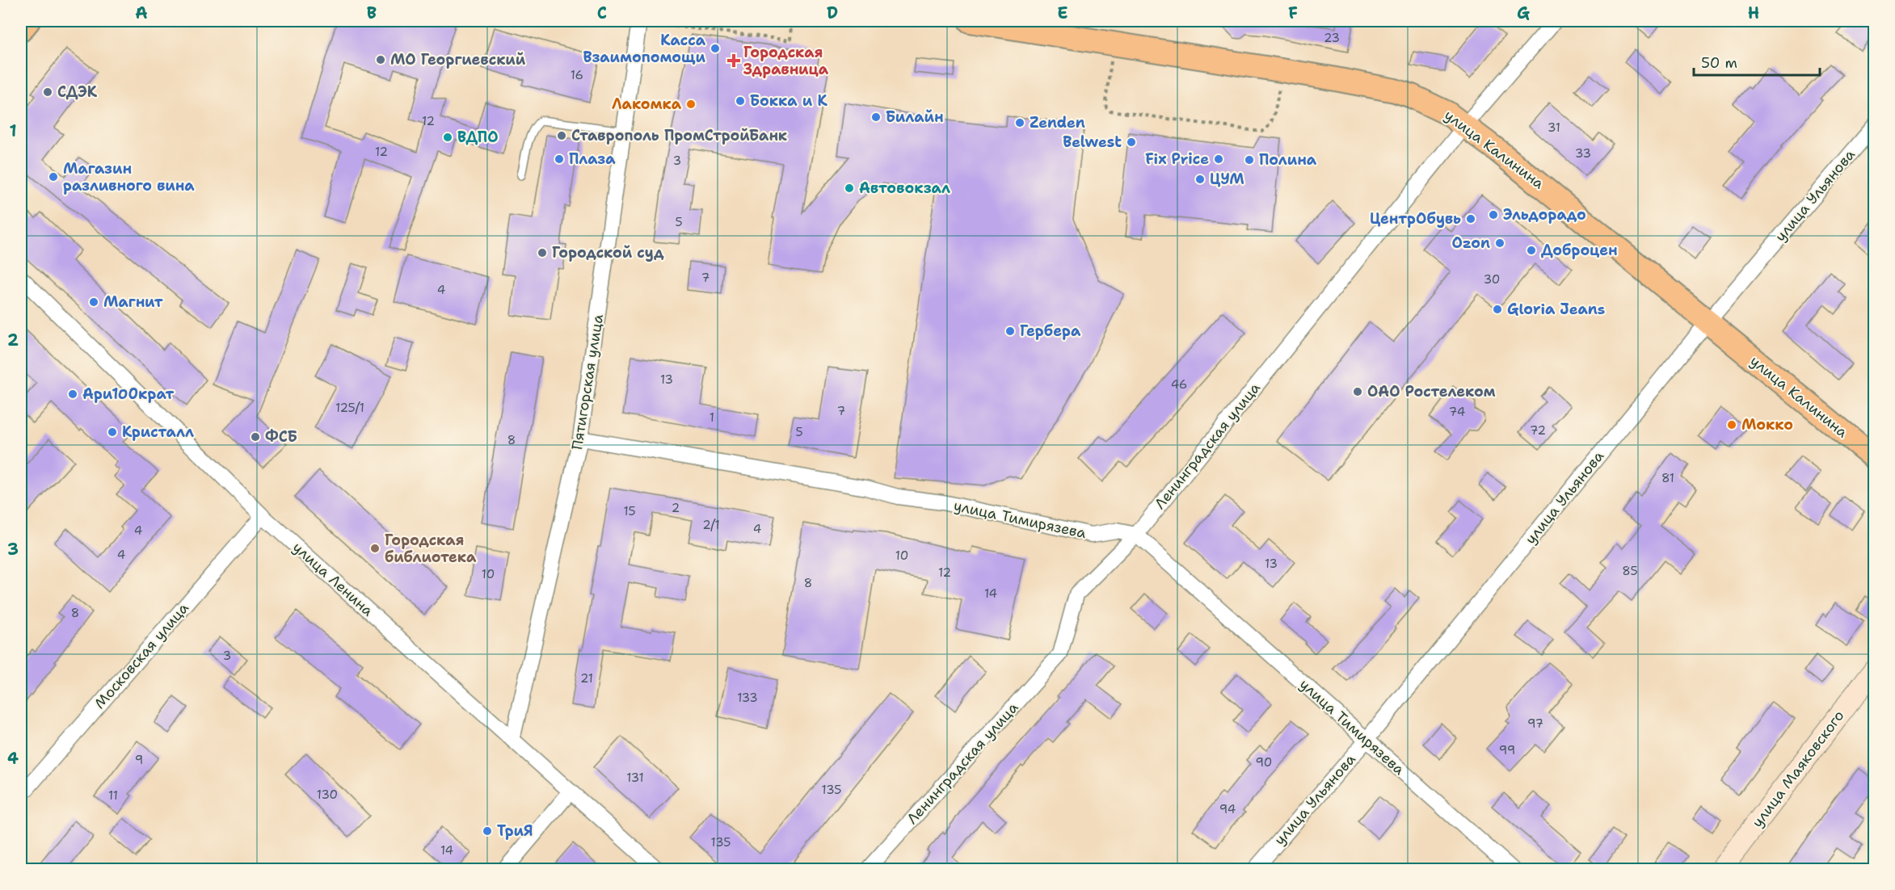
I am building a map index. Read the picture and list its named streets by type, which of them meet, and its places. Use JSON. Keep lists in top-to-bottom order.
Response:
{
  "streets": {
    "main road": ["улица Калинина"],
    "street": [
      "улица Ульянова",
      "Пятигорская улица",
      "Ленинградская улица",
      "улица Тимирязева",
      "улица Ленина",
      "Московская улица",
      "улица Маяковского"
    ]
  },
  "crossings": [
    ["улица Калинина", "улица Ульянова"],
    ["улица Калинина", "Ленинградская улица"],
    ["улица Ульянова", "улица Тимирязева"],
    ["Пятигорская улица", "улица Тимирязева"],
    ["Пятигорская улица", "улица Ленина"],
    ["Ленинградская улица", "улица Тимирязева"],
    ["улица Ленина", "Московская улица"]
  ],
  "places": {
    "other": [
      "Касса Взаимопомощи",
      "МО Георгиевский",
      "СДЭК",
      "Бокка и К",
      "Лакомка",
      "Билайн",
      "Zenden",
      "Ставрополь ПромСтройБанк",
      "ВДПО",
      "Belwest",
      "Плаза",
      "Fix Price",
      "Полина",
      "Магазин разливного вина",
      "ЦУМ",
      "Автовокзал",
      "Эльдорадо",
      "ЦентрОбувь",
      "Ozon",
      "Доброцен",
      "Городской суд",
      "Магнит",
      "Gloria Jeans",
      "Гербера",
      "ОАО Ростелеком",
      "Ари100крат",
      "Мокко",
      "Кристалл",
      "ФСБ",
      "Городская библиотека",
      "ТриЯ"
    ],
    "health": ["Городская Здравница"]
  },
  "house_numbers": [
    "23",
    "16",
    "12",
    "31",
    "12",
    "33",
    "3",
    "5",
    "7",
    "30",
    "4",
    "13",
    "46",
    "125/1",
    "7",
    "74",
    "1",
    "72",
    "5",
    "8",
    "81",
    "2",
    "15",
    "2/1",
    "4",
    "4",
    "4",
    "10",
    "13",
    "85",
    "12",
    "10",
    "8",
    "14",
    "8",
    "3",
    "21",
    "133",
    "97",
    "99",
    "9",
    "90",
    "131",
    "135",
    "130",
    "11",
    "94",
    "135",
    "14"
  ],
  "scale_bar": "50 m",
  "grid": {
    "columns": [
      "A",
      "B",
      "C",
      "D",
      "E",
      "F",
      "G",
      "H"
    ],
    "rows": [
      "1",
      "2",
      "3",
      "4"
    ]
  }
}
